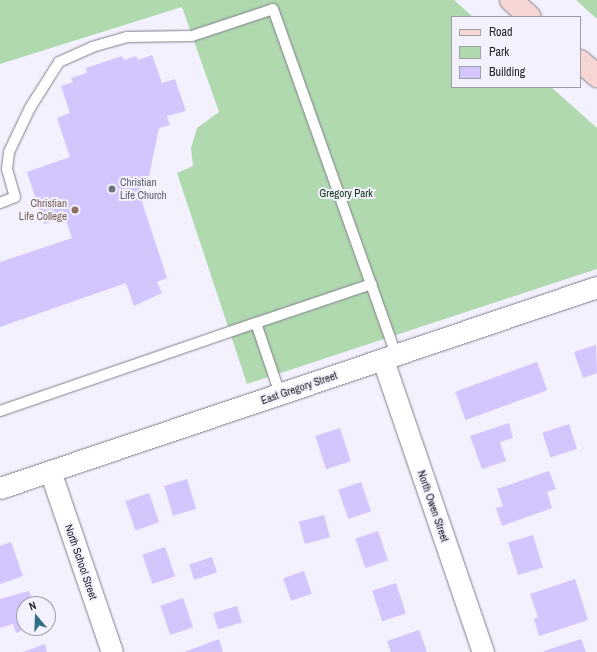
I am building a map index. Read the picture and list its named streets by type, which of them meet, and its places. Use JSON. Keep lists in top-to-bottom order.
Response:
{
  "streets": {
    "street": ["East Gregory Street", "North Owen Street", "North School Street"]
  },
  "crossings": [
    ["East Gregory Street", "North Owen Street"],
    ["East Gregory Street", "North School Street"]
  ],
  "parks": ["Gregory Park"],
  "places": ["Christian Life Church", "Christian Life College"],
  "legend": ["Road", "Park", "Building"],
  "north": "top"
}
